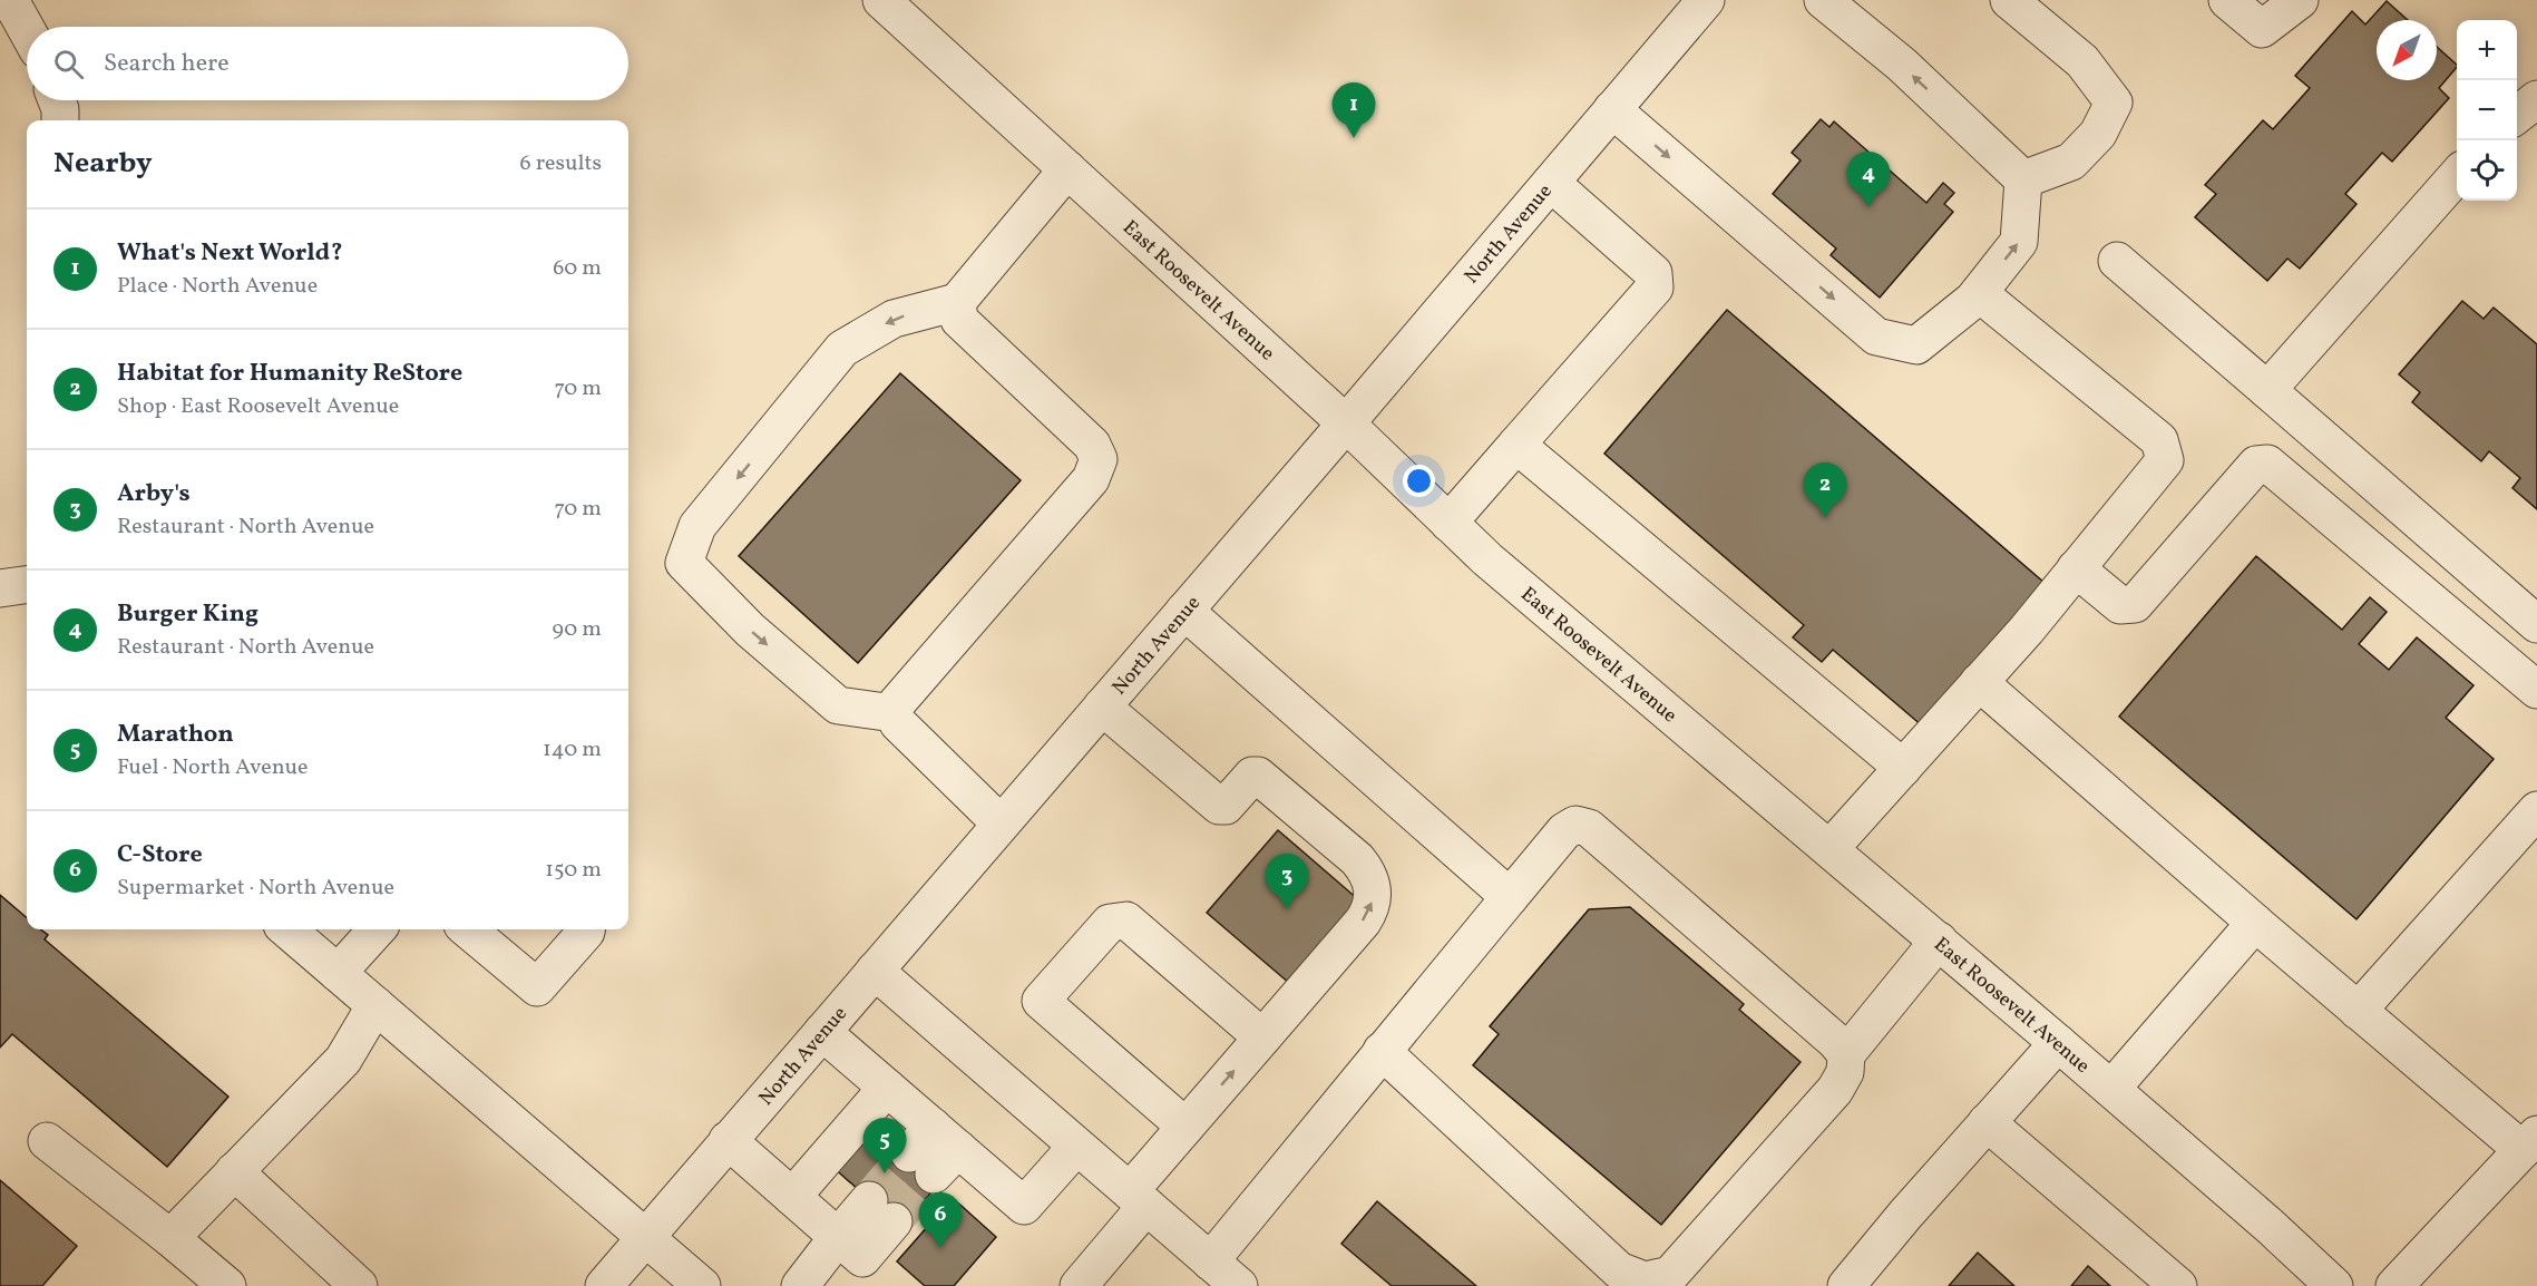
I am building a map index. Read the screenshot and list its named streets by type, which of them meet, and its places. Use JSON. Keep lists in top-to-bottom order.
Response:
{
  "streets": {
    "street": ["North Avenue", "East Roosevelt Avenue"]
  },
  "crossings": [
    ["North Avenue", "East Roosevelt Avenue"]
  ],
  "north": "bottom left",
  "page": {
    "map_buttons": ["+", "−"],
    "search": "Search here",
    "pins": [
      "1",
      "4",
      "2",
      "3",
      "5",
      "6"
    ],
    "heading": ["Nearby", "6 results"],
    "list": [
      {
        "mark": "1",
        "name": "What's Next World?",
        "note": "Place · North Avenue",
        "value": "60 m"
      },
      {
        "mark": "2",
        "name": "Habitat for Humanity ReStore",
        "note": "Shop · East Roosevelt Avenue",
        "value": "70 m"
      },
      {
        "mark": "3",
        "name": "Arby's",
        "note": "Restaurant · North Avenue",
        "value": "70 m"
      },
      {
        "mark": "4",
        "name": "Burger King",
        "note": "Restaurant · North Avenue",
        "value": "90 m"
      },
      {
        "mark": "5",
        "name": "Marathon",
        "note": "Fuel · North Avenue",
        "value": "140 m"
      },
      {
        "mark": "6",
        "name": "C-Store",
        "note": "Supermarket · North Avenue",
        "value": "150 m"
      }
    ]
  }
}
